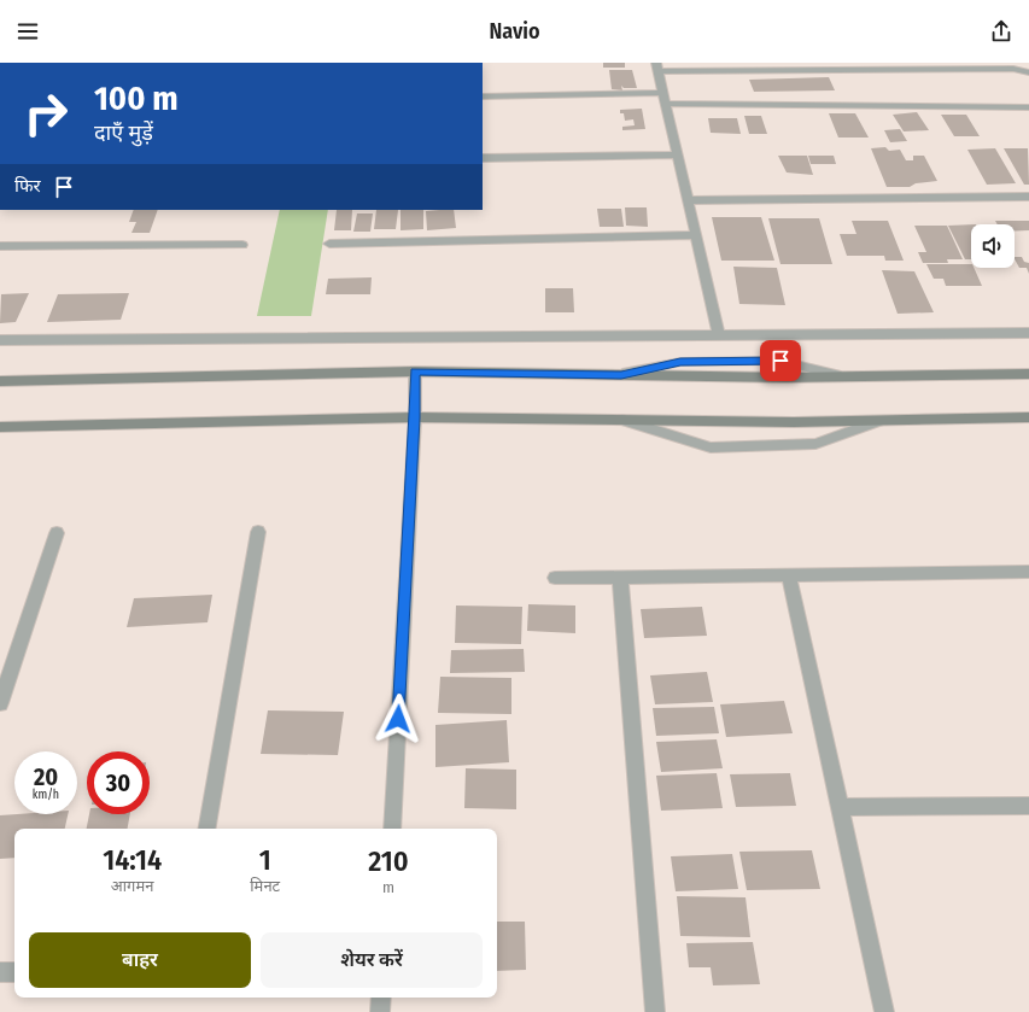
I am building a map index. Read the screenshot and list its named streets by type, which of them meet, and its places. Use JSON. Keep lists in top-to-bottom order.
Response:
{
  "page": {
    "header": "Navio",
    "turn": ["100 m", "दाएँ मुड़ें"],
    "then": "फिर",
    "speed": "20 km/h",
    "limit": "30",
    "eta": [
      "14:14",
      "आगमन",
      "1",
      "मिनट",
      "210",
      "m"
    ],
    "buttons": ["बाहर", "शेयर करें"]
  }
}
